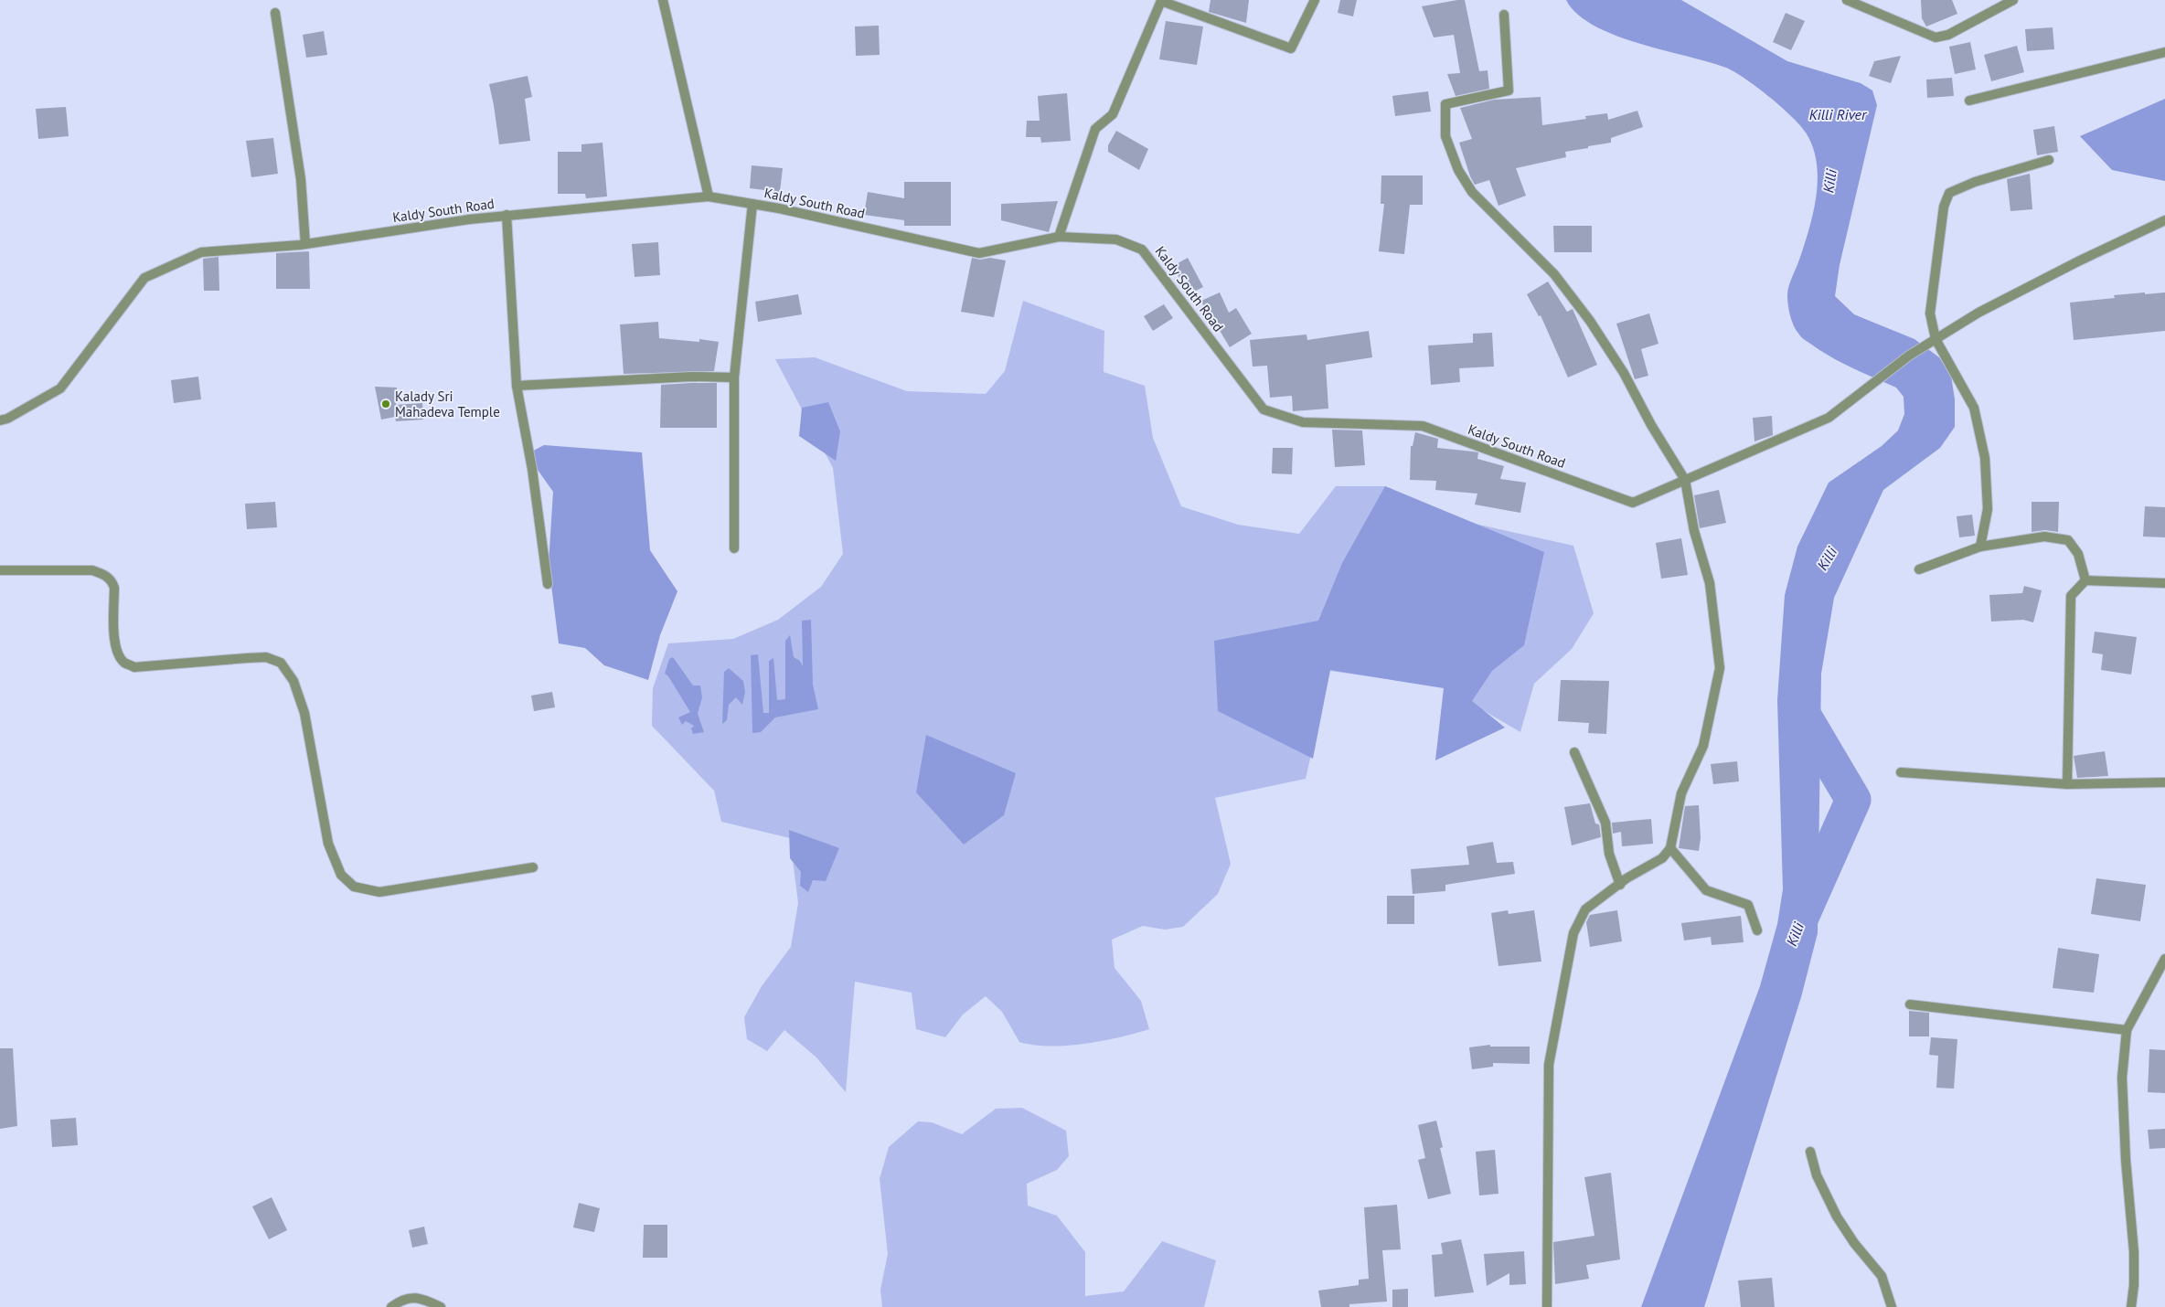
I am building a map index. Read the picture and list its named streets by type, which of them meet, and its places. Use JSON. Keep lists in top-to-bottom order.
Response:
{
  "streets": {
    "street": ["Kaldy South Road"]
  },
  "water": ["Killi River", "Killi"],
  "places": ["Kalady Sri Mahadeva Temple"]
}
